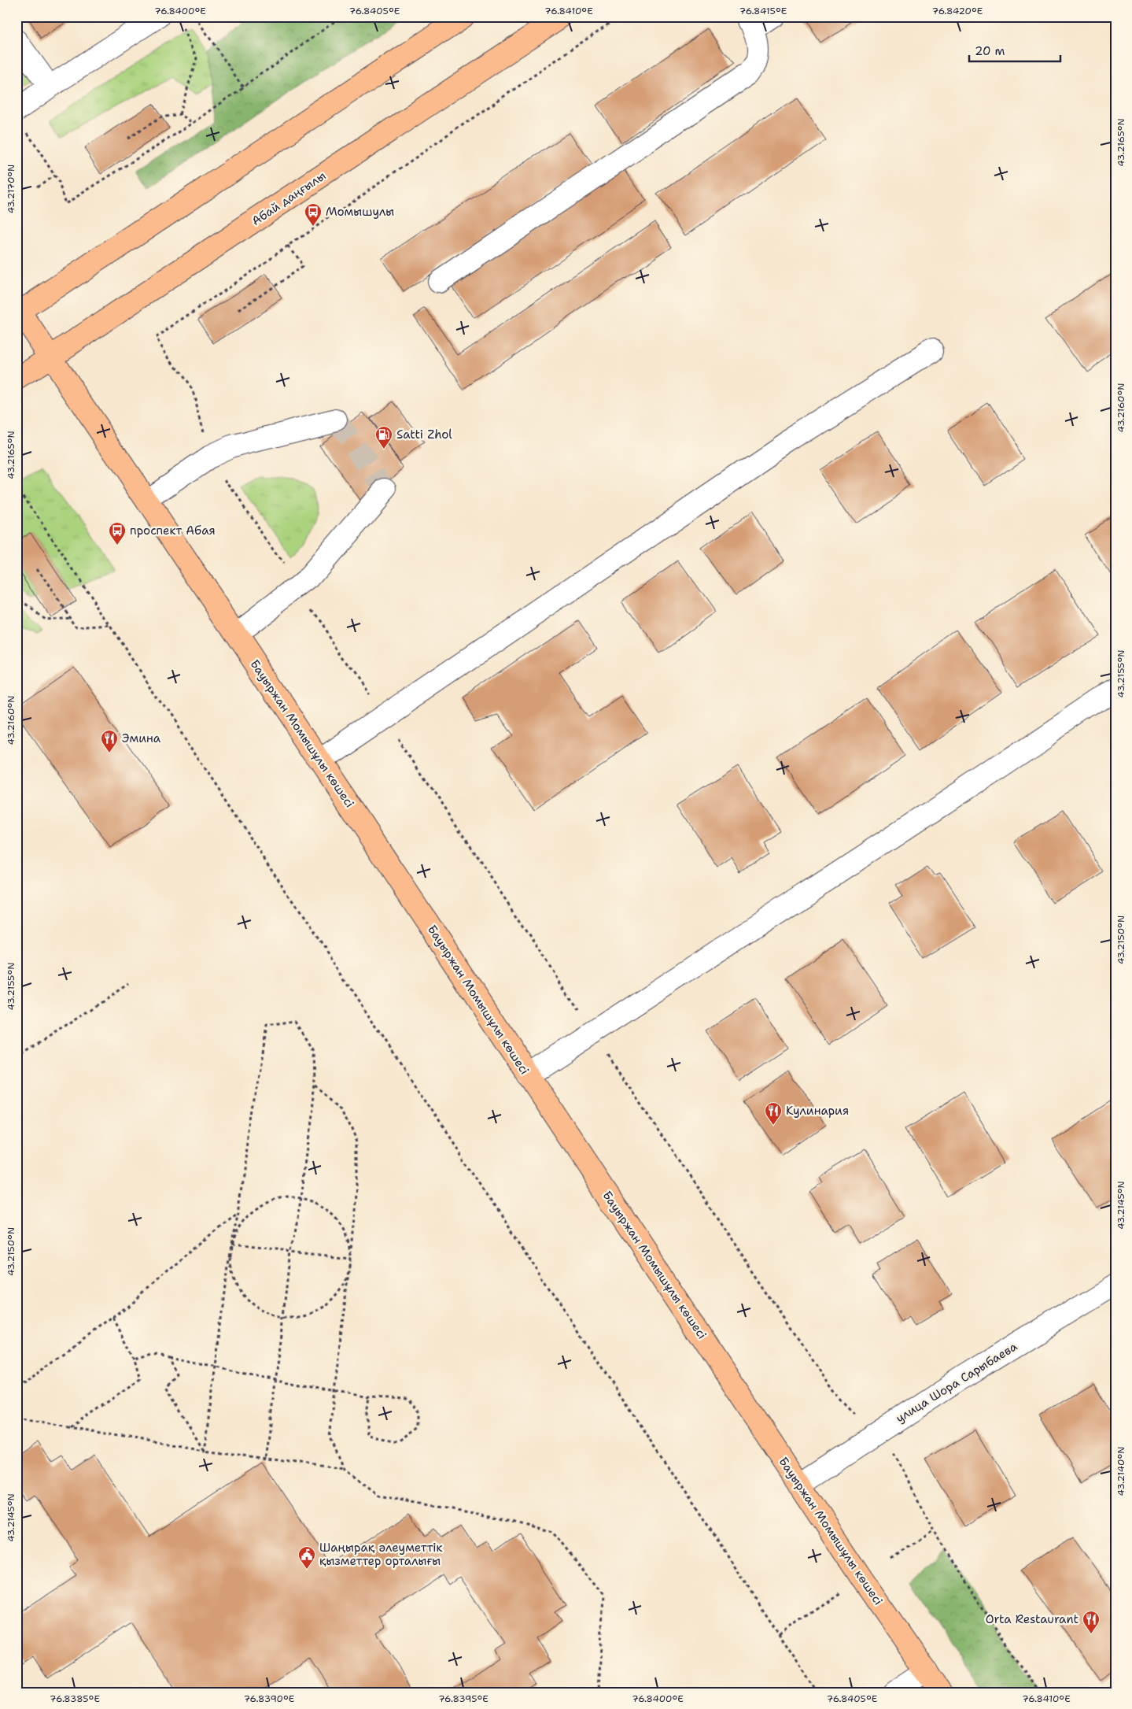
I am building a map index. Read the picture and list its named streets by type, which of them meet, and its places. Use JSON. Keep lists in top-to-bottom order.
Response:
{
  "streets": {
    "main road": ["Абай даңғылы", "Бауыржан Момышұлы көшесі"],
    "street": ["улица Шора Сарыбаева"]
  },
  "crossings": [
    ["Абай даңғылы", "Бауыржан Момышұлы көшесі"],
    ["Бауыржан Момышұлы көшесі", "улица Шора Сарыбаева"]
  ],
  "places": {
    "bus stop": ["Момышулы", "проспект Абая"],
    "fuel station": ["Satti Zhol"],
    "restaurant": ["Эмина", "Кулинария", "Orta Restaurant"],
    "public building": ["Шаңырақ әлеуметтік қызметтер орталығы"]
  },
  "scale_bar": "20 m",
  "coordinates": [
    "76.8400°E",
    "76.8405°E",
    "76.8410°E",
    "76.8415°E",
    "76.8420°E",
    "43.2165°N",
    "43.2170°N",
    "43.2160°N",
    "43.2155°N",
    "43.2150°N",
    "43.2145°N",
    "43.2140°N",
    "76.8385°E",
    "76.8390°E",
    "76.8395°E"
  ]
}
